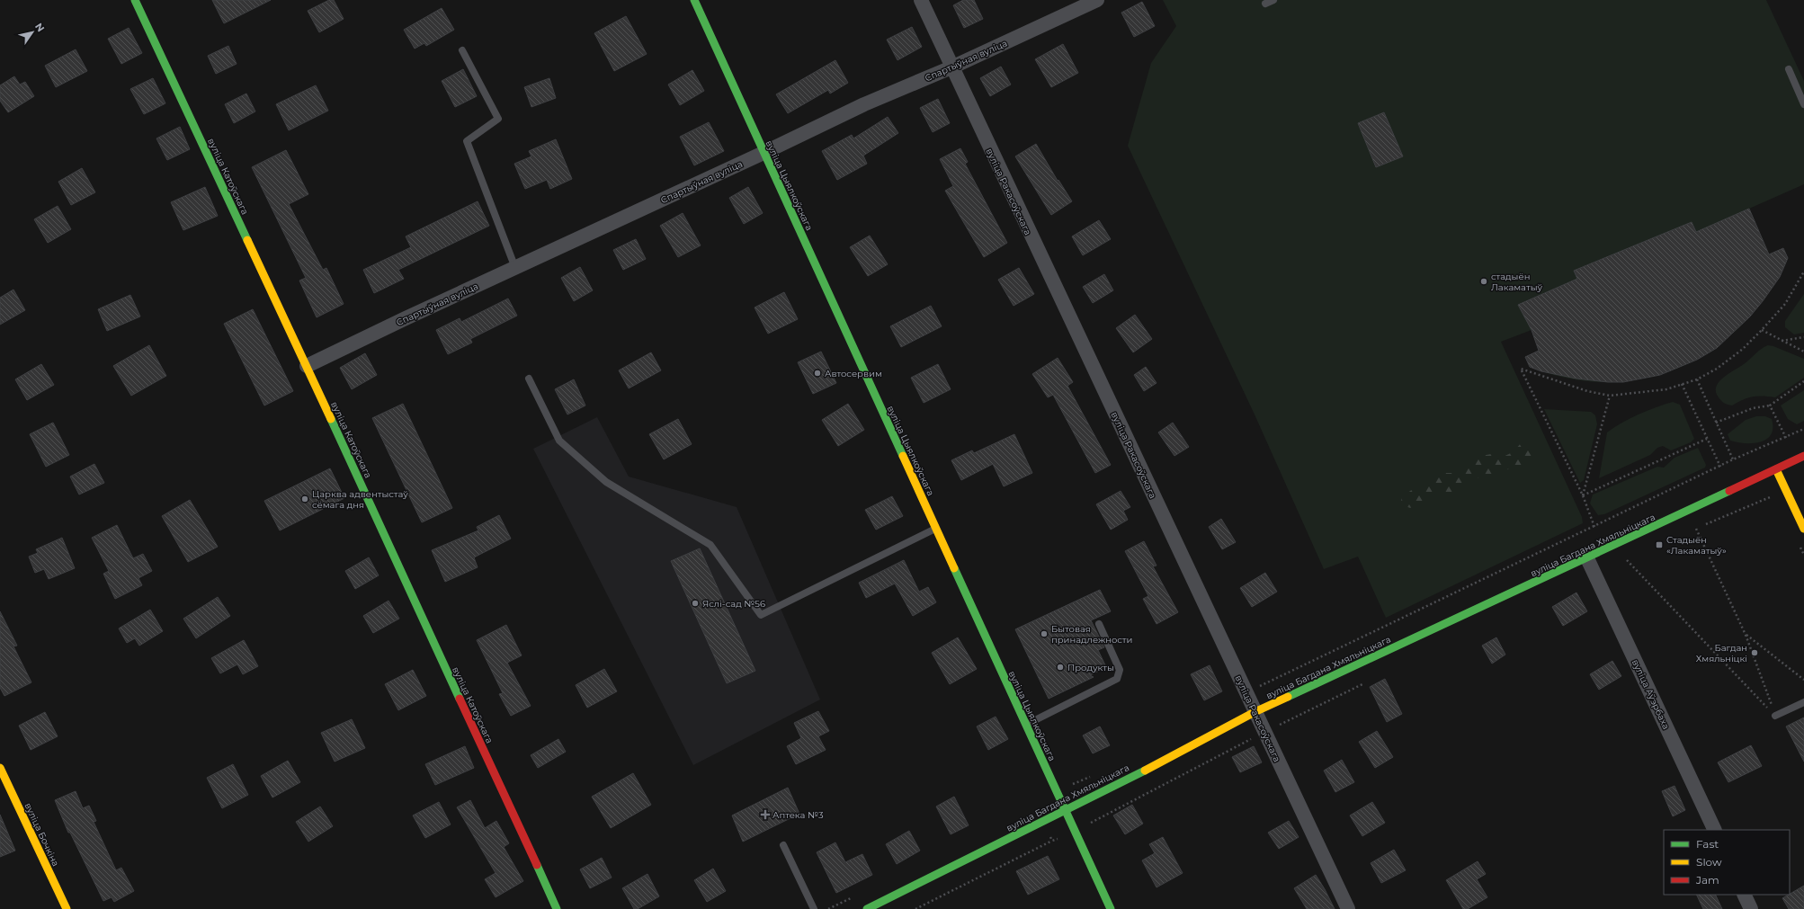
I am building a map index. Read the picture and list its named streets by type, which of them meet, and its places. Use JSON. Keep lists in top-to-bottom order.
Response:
{
  "streets": {
    "street": [
      "Спартыўная вуліца",
      "вуліца Катоўскага",
      "вуліца Цыялкоўскага",
      "вуліца Ракасоўскага",
      "вуліца Багдана Хмяльніцкага",
      "вуліца Аўэрбаха",
      "вуліца Бочкіна"
    ]
  },
  "crossings": [
    ["Спартыўная вуліца", "вуліца Катоўскага"],
    ["Спартыўная вуліца", "вуліца Цыялкоўскага"],
    ["Спартыўная вуліца", "вуліца Ракасоўскага"],
    ["вуліца Цыялкоўскага", "вуліца Багдана Хмяльніцкага"],
    ["вуліца Ракасоўскага", "вуліца Багдана Хмяльніцкага"],
    ["вуліца Багдана Хмяльніцкага", "вуліца Аўэрбаха"]
  ],
  "places": {
    "other": [
      "стадыён Лакаматыў",
      "Автосервим",
      "Царква адвентыстаў сёмага дня",
      "Яслі-сад №56",
      "Бытовая принадлежности",
      "Багдан Хмяльніцкі",
      "Продукты"
    ],
    "transit": ["Стадыён «Лакаматыў»"],
    "health": ["Аптека №3"]
  },
  "legend": ["Fast", "Slow", "Jam"],
  "north": "top right"
}
